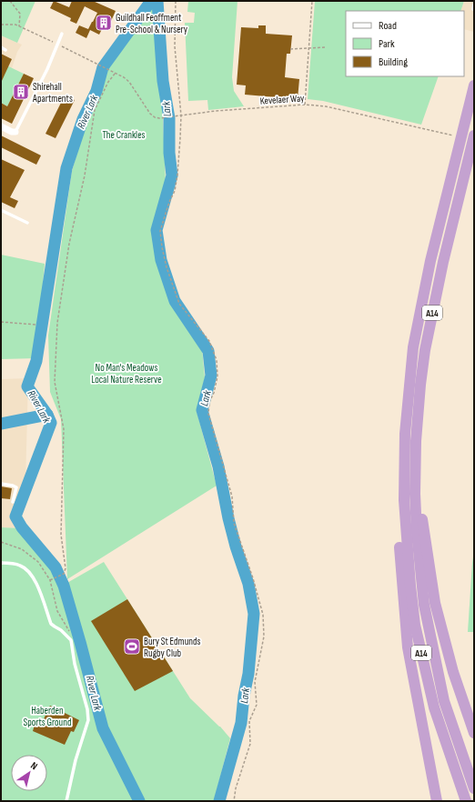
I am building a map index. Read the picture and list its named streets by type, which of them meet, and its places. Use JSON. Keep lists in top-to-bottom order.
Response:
{
  "streets": {
    "highway": ["A14"],
    "path": ["Kevelaer Way"]
  },
  "water": ["Lark", "River Lark"],
  "parks": ["The Crankles", "No Man's Meadows Local Nature Reserve", "Haberden Sports Ground"],
  "places": {
    "building": ["Guildhall Feoffment Pre-School & Nursery", "Shirehall Apartments"],
    "sports": ["Bury St Edmunds Rugby Club"]
  },
  "legend": ["Road", "Park", "Building"],
  "north": "top right"
}
